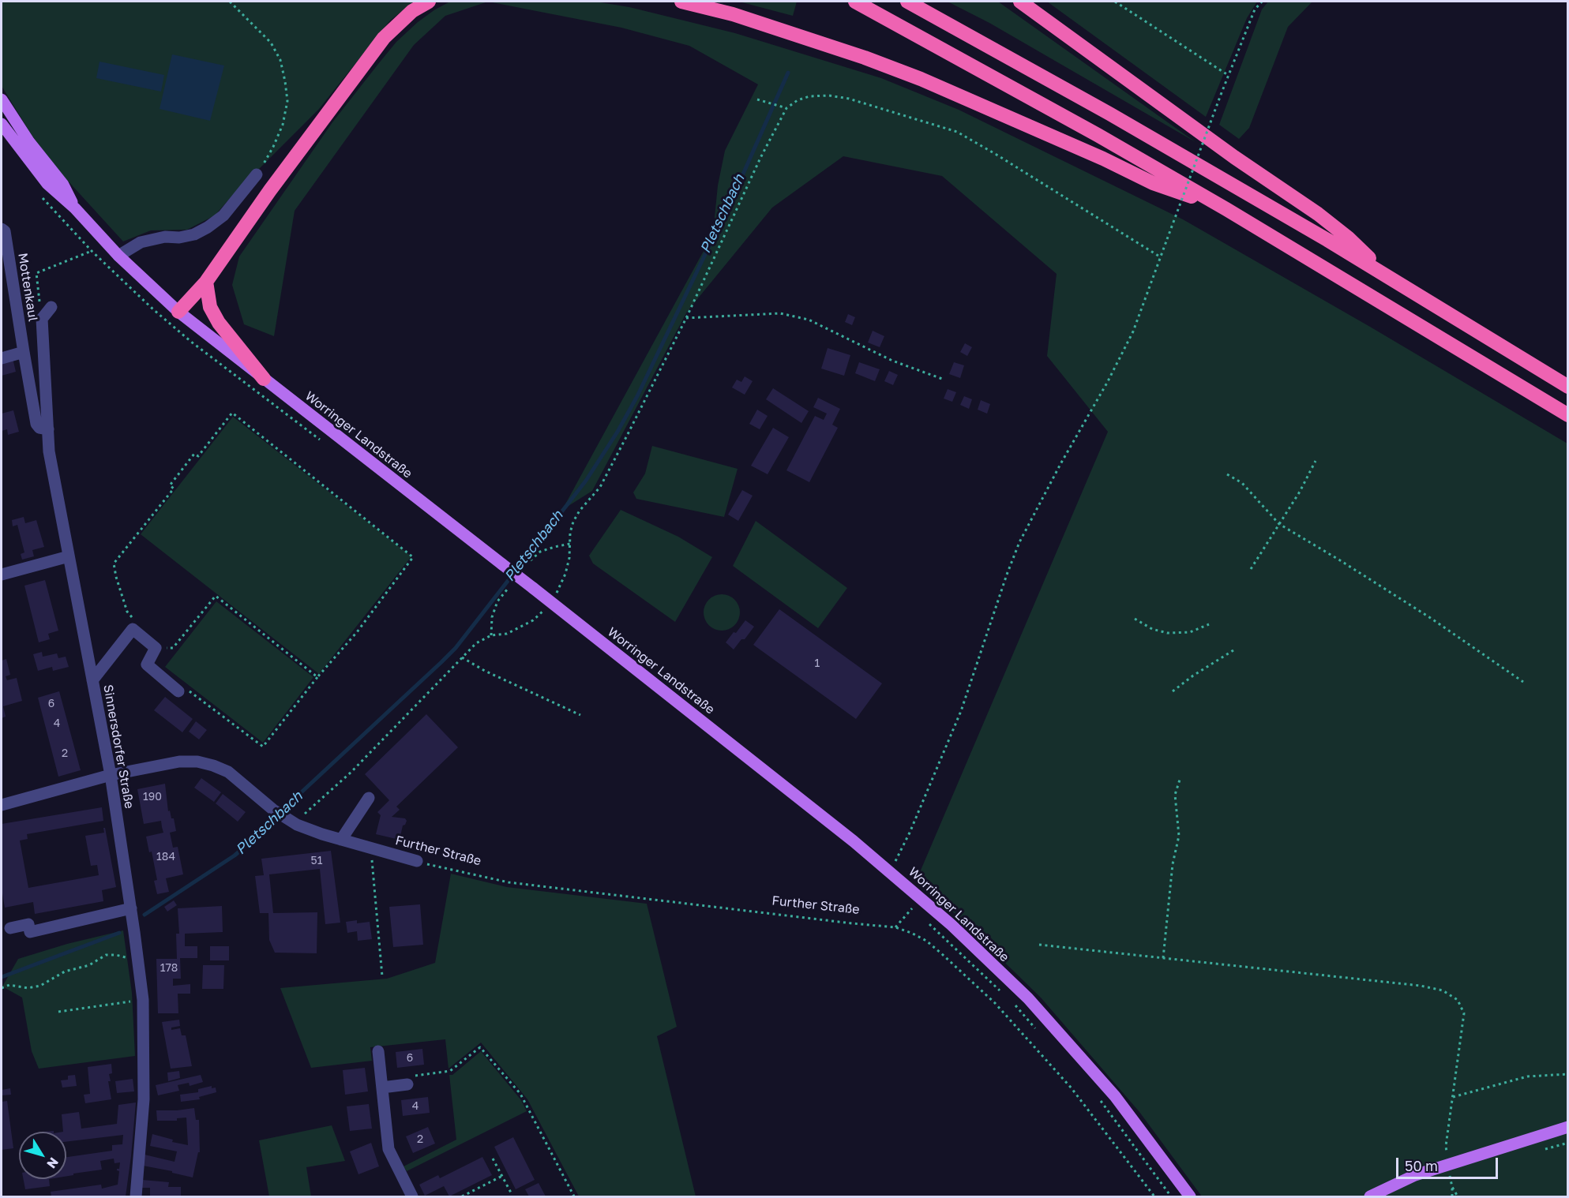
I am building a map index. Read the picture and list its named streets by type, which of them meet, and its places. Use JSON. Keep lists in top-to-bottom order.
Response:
{
  "streets": {
    "main road": ["Worringer Landstraße"],
    "street": ["Mottenkaul", "Sinnersdorfer Straße", "Further Straße"]
  },
  "crossings": [
    ["Mottenkaul", "Sinnersdorfer Straße"],
    ["Sinnersdorfer Straße", "Further Straße"]
  ],
  "water": ["Pletschbach"],
  "house_numbers": [
    "1",
    "6",
    "4",
    "2",
    "190",
    "184",
    "51",
    "178",
    "6",
    "4",
    "2"
  ],
  "scale_bar": "50 m",
  "north": "bottom right"
}
